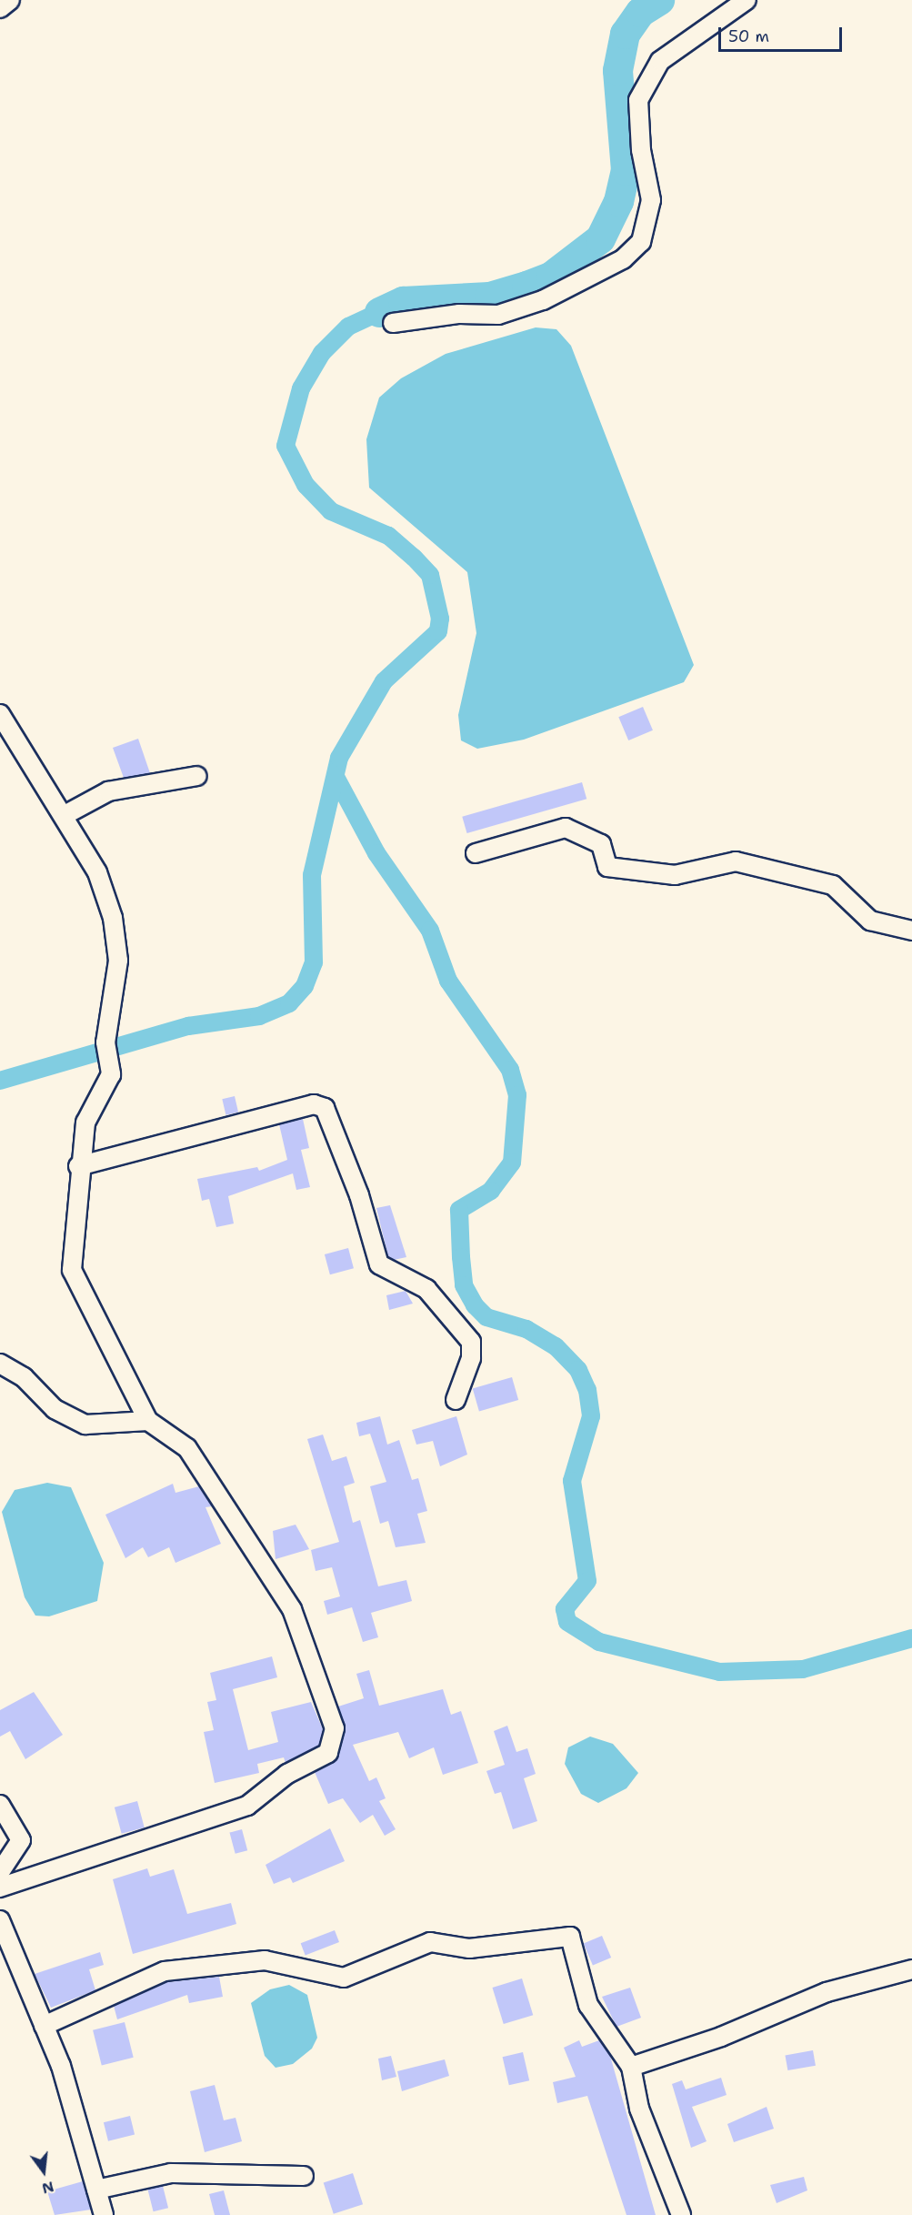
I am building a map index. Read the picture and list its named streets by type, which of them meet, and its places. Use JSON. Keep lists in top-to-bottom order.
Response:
{
  "scale_bar": "50 m",
  "north": "bottom"
}
